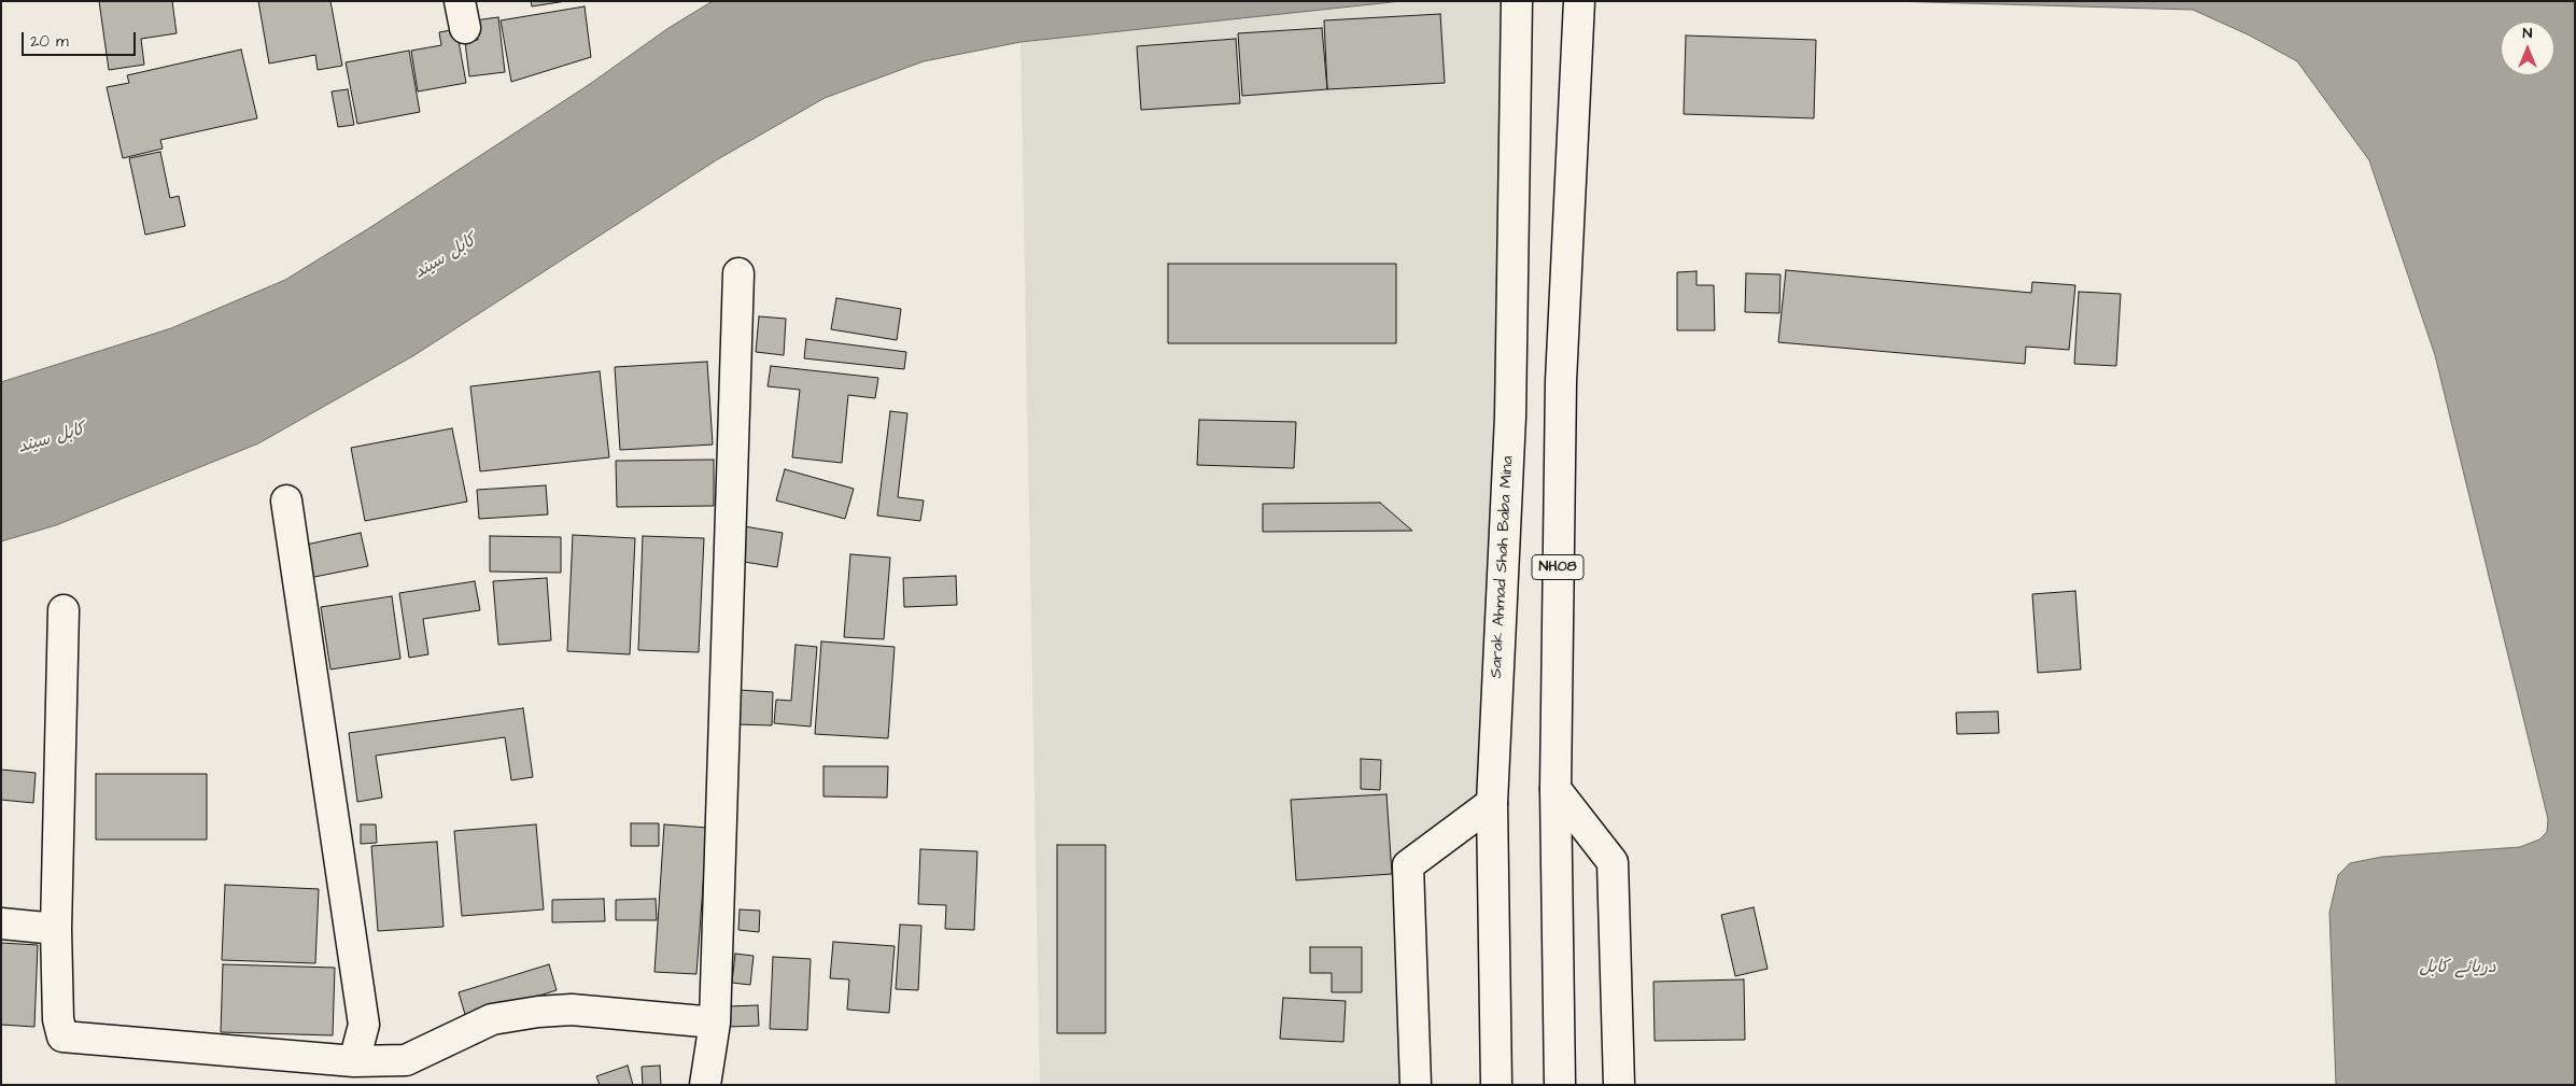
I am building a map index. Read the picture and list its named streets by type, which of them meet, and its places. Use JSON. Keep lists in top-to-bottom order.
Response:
{
  "streets": {
    "main road": ["Sarak Ahmad Shah Baba Mina", "NH08"]
  },
  "water": ["کابل سيند", "دریائے کابل"],
  "scale_bar": "20 m",
  "north": "top"
}
